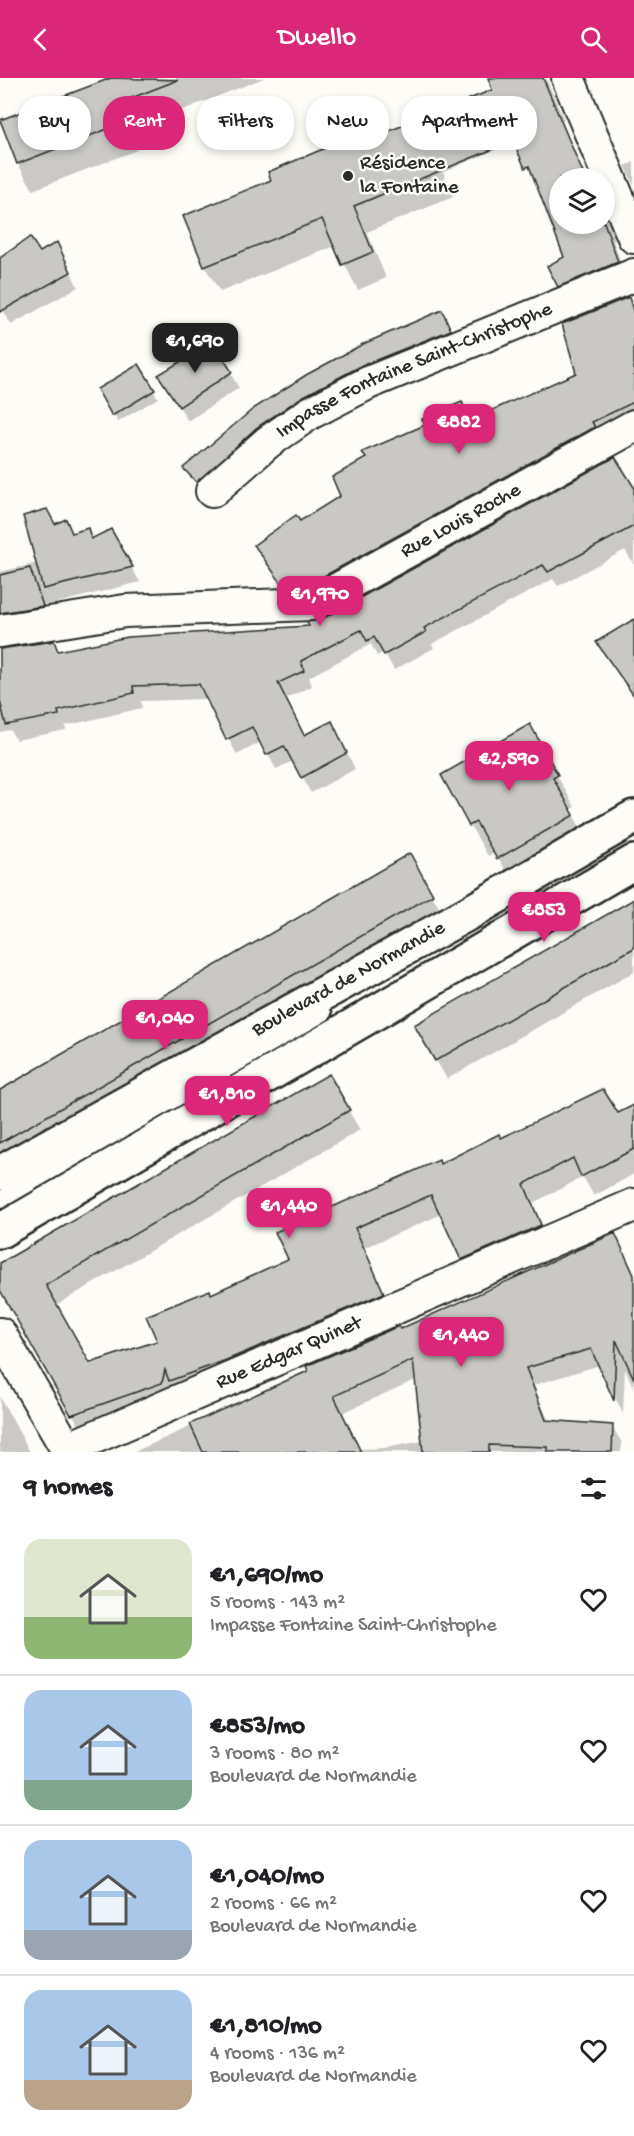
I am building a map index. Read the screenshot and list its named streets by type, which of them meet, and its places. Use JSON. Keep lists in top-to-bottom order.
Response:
{
  "streets": {
    "main road": ["Boulevard de Normandie"],
    "street": ["Impasse Fontaine Saint-Christophe", "Rue Louis Roche", "Rue Edgar Quinet"]
  },
  "places": ["Résidence la Fontaine"],
  "page": {
    "header": "Dwello",
    "chip": [
      "Buy",
      "Rent",
      "Filters",
      "New",
      "Apartment"
    ],
    "price": [
      "€1,690",
      "€882",
      "€1,970",
      "€2,590",
      "€853",
      "€1,040",
      "€1,810",
      "€1,440",
      "€1,440"
    ],
    "heading": "9 homes",
    "list": [
      {
        "name": "€1,690/mo",
        "note": "5 rooms · 143 m² · Impasse Fontaine Saint-Christophe"
      },
      {
        "name": "€853/mo",
        "note": "3 rooms · 80 m² · Boulevard de Normandie"
      },
      {
        "name": "€1,040/mo",
        "note": "2 rooms · 66 m² · Boulevard de Normandie"
      },
      {
        "name": "€1,810/mo",
        "note": "4 rooms · 136 m² · Boulevard de Normandie"
      }
    ]
  }
}
